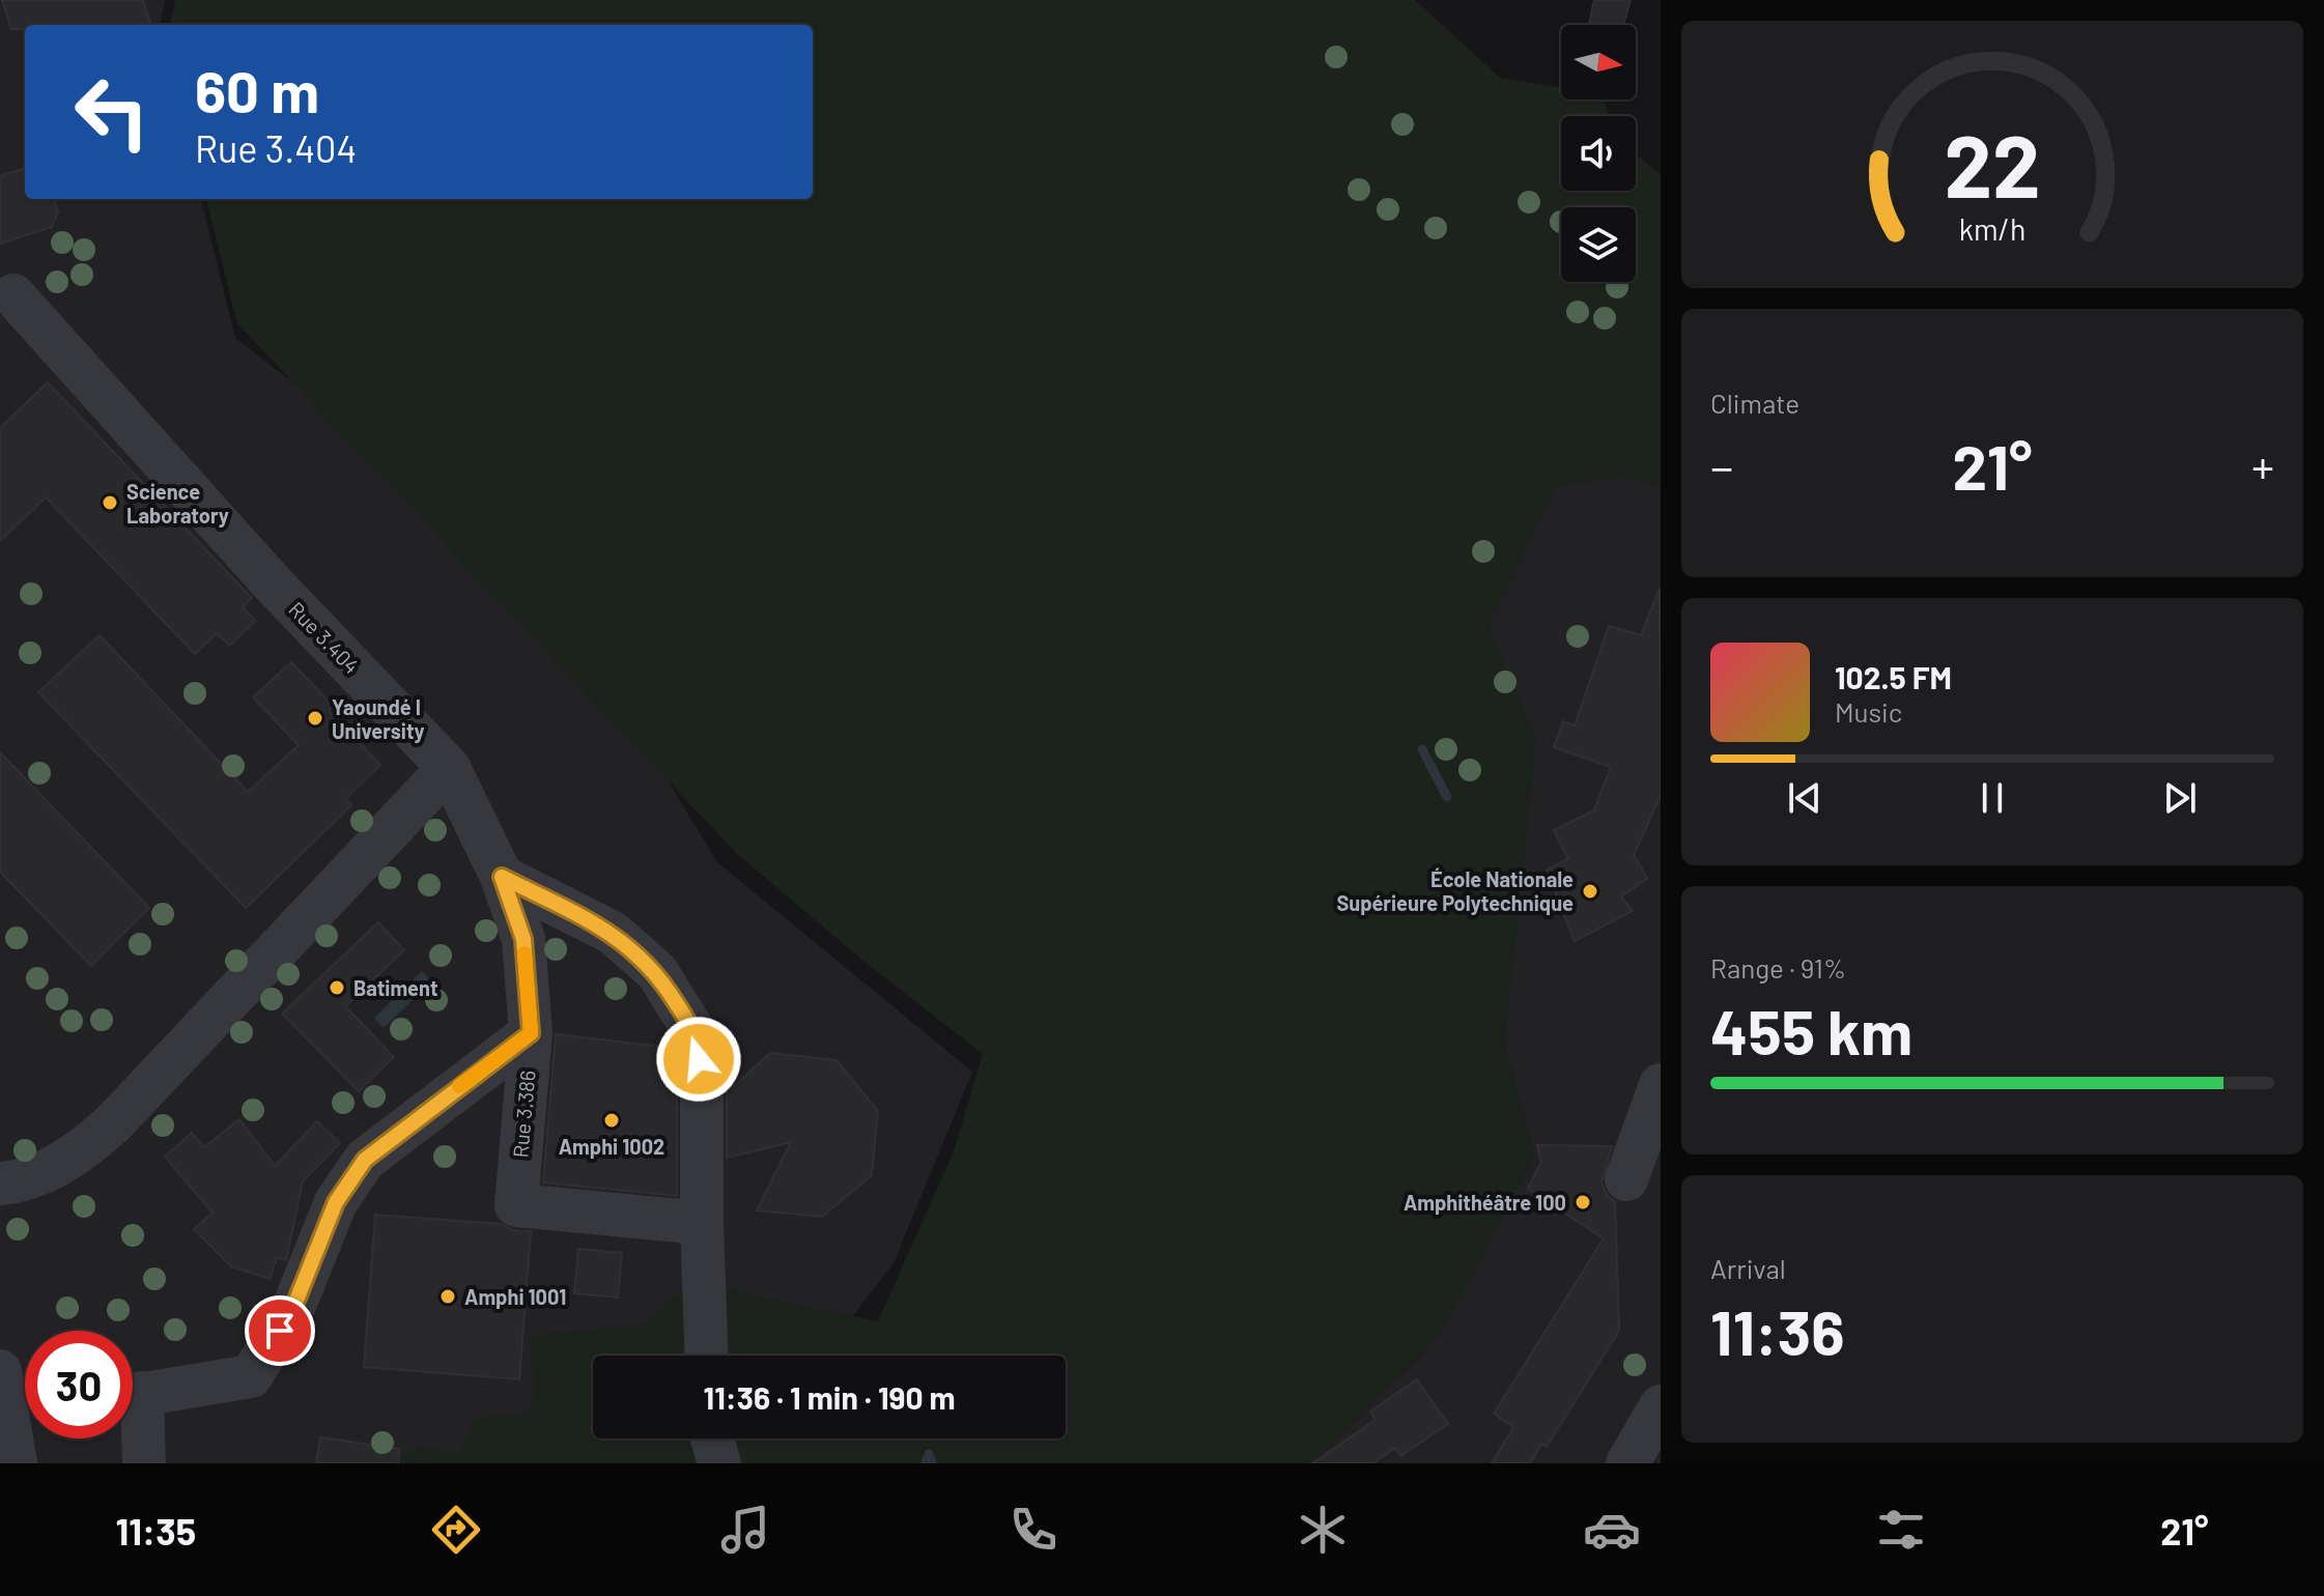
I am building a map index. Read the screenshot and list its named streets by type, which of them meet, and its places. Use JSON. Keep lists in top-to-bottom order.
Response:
{
  "streets": {
    "street": ["Rue 3.404", "Rue 3.386"]
  },
  "crossings": [
    ["Rue 3.404", "Rue 3.386"]
  ],
  "places": [
    "Science Laboratory",
    "Yaoundé I University",
    "École Nationale Supérieure Polytechnique",
    "Batiment",
    "Amphi 1002",
    "Amphithéâtre 100",
    "Amphi 1001"
  ],
  "north": "right",
  "page": {
    "turn": ["60 m", "Rue 3.404"],
    "tile": [
      "Climate",
      ["Range · 91%", "455 km"],
      ["Arrival", "11:36"]
    ],
    "heat": ["−", "21°", "+"],
    "song": ["102.5 FM", "Music"],
    "limit": "30",
    "trip": "11:36 · 1 min · 190 m",
    "tabs": ["11:35", "21°"],
    "gauge": ["22", "km/h"]
  }
}
